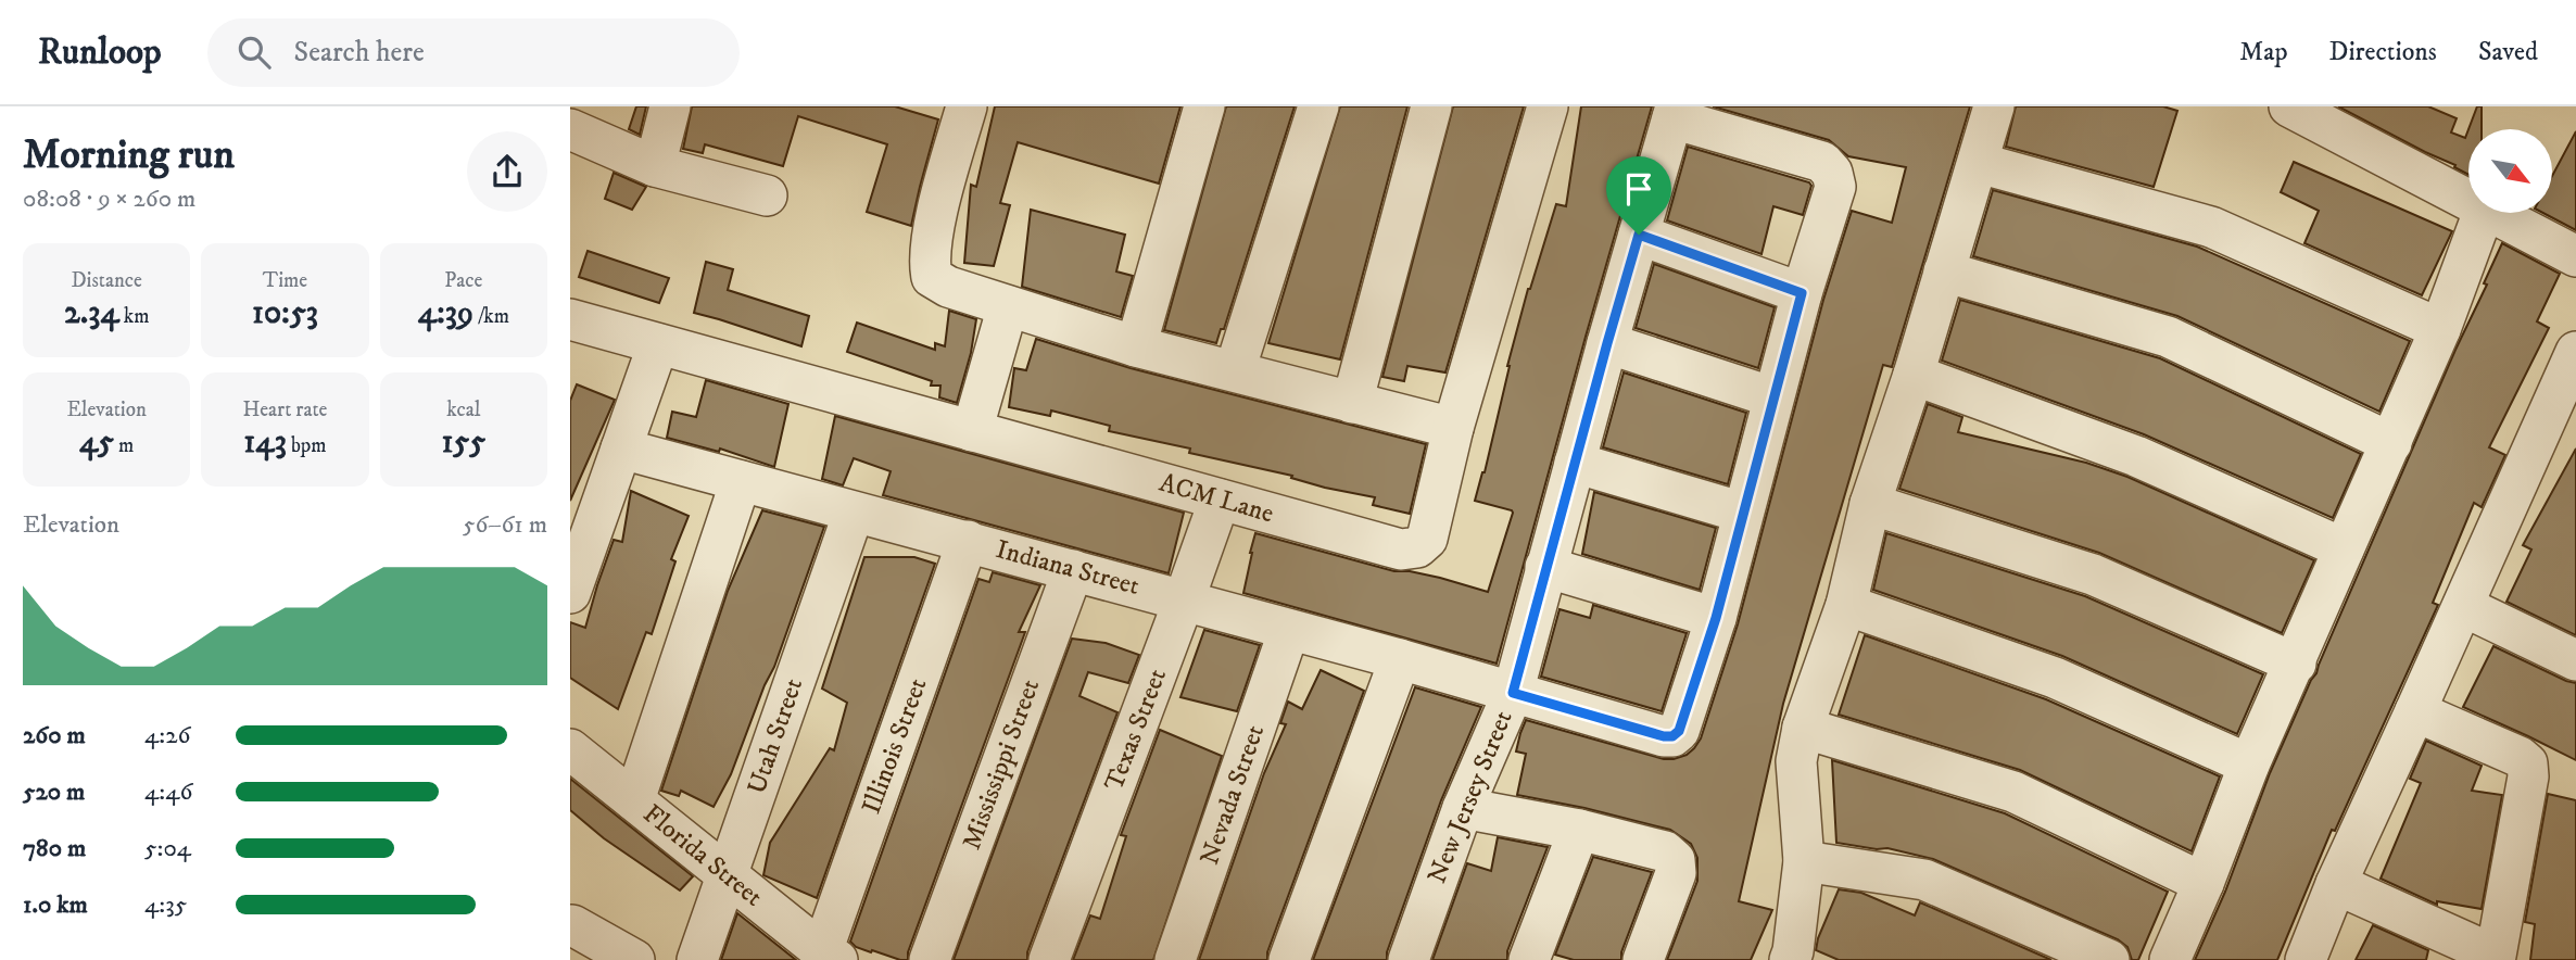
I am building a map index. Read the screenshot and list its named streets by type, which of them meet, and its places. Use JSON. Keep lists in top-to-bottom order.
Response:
{
  "streets": {
    "street": [
      "ACM Lane",
      "Indiana Street",
      "Texas Street",
      "Utah Street",
      "Illinois Street",
      "Mississippi Street",
      "Nevada Street",
      "New Jersey Street",
      "Florida Street"
    ]
  },
  "crossings": [
    ["ACM Lane", "Texas Street"],
    ["Indiana Street", "Texas Street"],
    ["Indiana Street", "Utah Street"],
    ["Indiana Street", "Illinois Street"],
    ["Indiana Street", "Mississippi Street"],
    ["Indiana Street", "Nevada Street"],
    ["Indiana Street", "New Jersey Street"],
    ["Utah Street", "Florida Street"],
    ["Illinois Street", "Florida Street"]
  ],
  "north": "bottom right",
  "page": {
    "header": "Runloop",
    "search": "Search here",
    "nav": ["Map", "Directions", "Saved"],
    "heading": ["Morning run", "08:08 · 9 × 260 m"],
    "stats": [
      ["Distance", "2.34 km"],
      ["Time", "10:53"],
      ["Pace", "4:39 /km"],
      ["Elevation", "45 m"],
      ["Heart rate", "143 bpm"],
      ["kcal", "155"]
    ],
    "chart": ["Elevation", "56–61 m"],
    "list": [
      {
        "name": "260 m",
        "note": "4:26"
      },
      {
        "name": "520 m",
        "note": "4:46"
      },
      {
        "name": "780 m",
        "note": "5:04"
      },
      {
        "name": "1.0 km",
        "note": "4:35"
      }
    ]
  }
}
